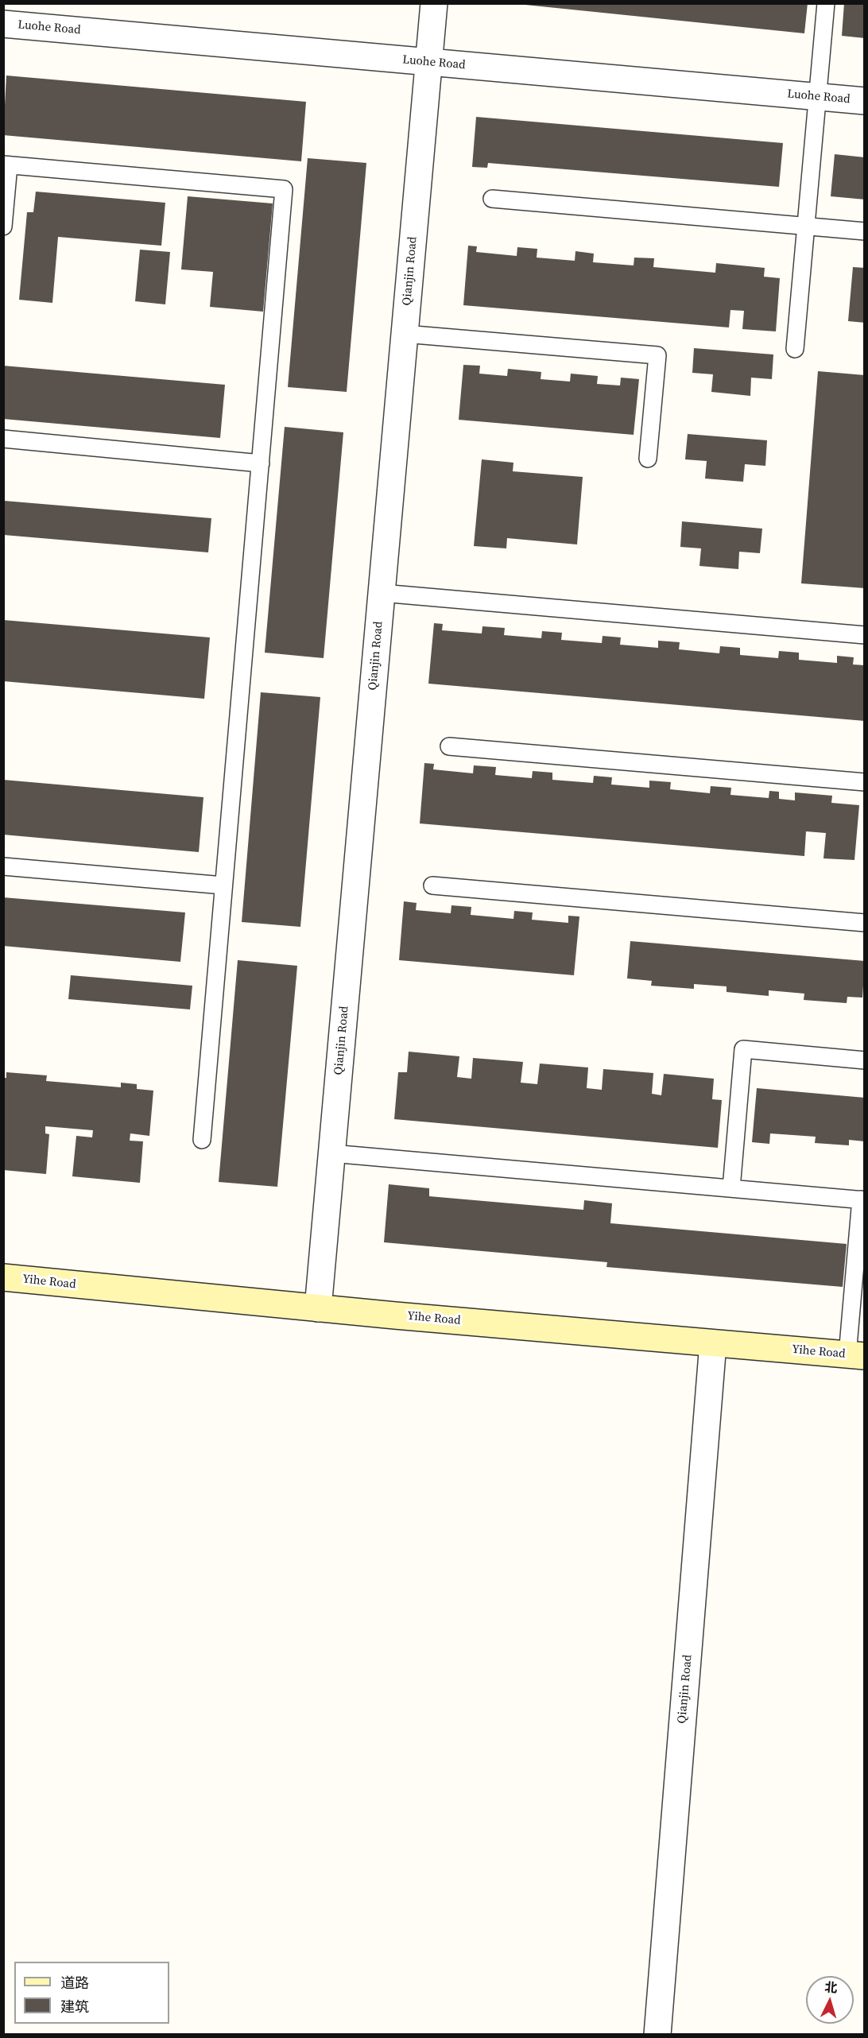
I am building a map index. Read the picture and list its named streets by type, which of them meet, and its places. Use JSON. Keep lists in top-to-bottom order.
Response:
{
  "streets": {
    "street": ["Luohe Road", "Qianjin Road", "Yihe Road"]
  },
  "crossings": [
    ["Luohe Road", "Qianjin Road"],
    ["Qianjin Road", "Yihe Road"]
  ],
  "legend": ["道路", "建筑"],
  "north": "top"
}
